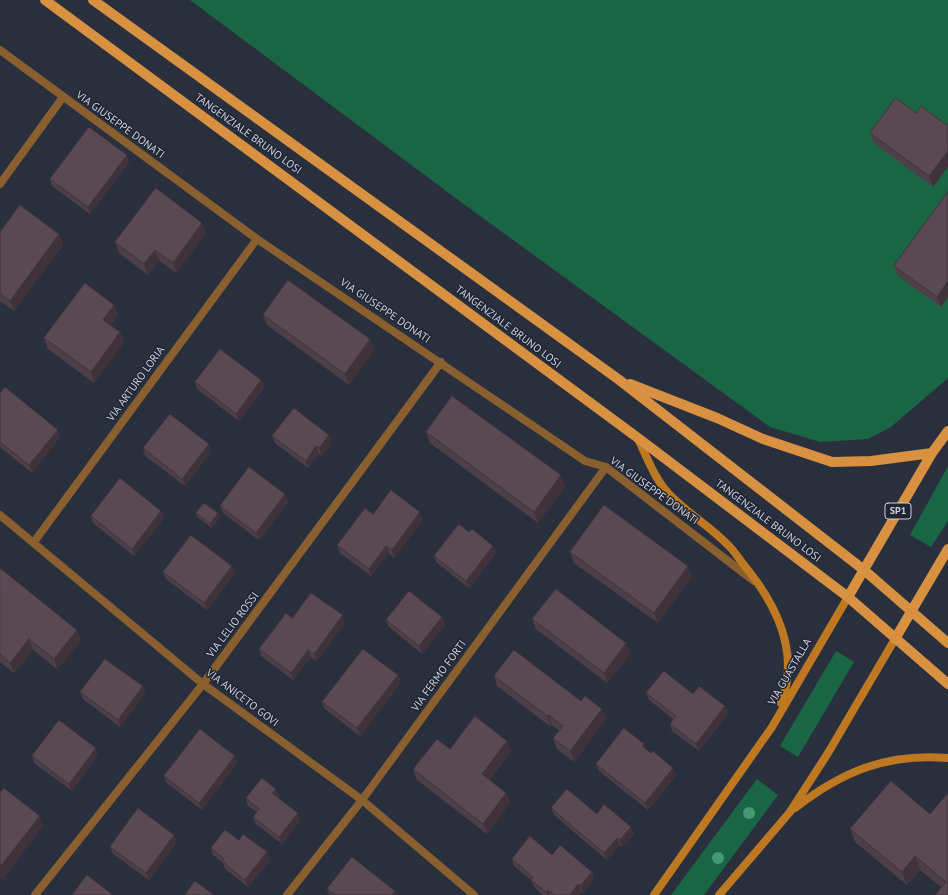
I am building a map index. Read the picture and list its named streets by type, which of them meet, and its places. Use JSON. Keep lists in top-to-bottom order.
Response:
{
  "streets": {
    "main road": ["TANGENZIALE BRUNO LOSI", "SP1", "VIA GUASTALLA"],
    "street": [
      "VIA GIUSEPPE DONATI",
      "VIA ARTURO LORIA",
      "VIA LELIO ROSSI",
      "VIA FERMO FORTI",
      "VIA ANICETO GOVI"
    ]
  },
  "crossings": [
    ["VIA GIUSEPPE DONATI", "VIA ARTURO LORIA"],
    ["VIA GIUSEPPE DONATI", "VIA LELIO ROSSI"],
    ["VIA GIUSEPPE DONATI", "VIA FERMO FORTI"],
    ["TANGENZIALE BRUNO LOSI", "VIA GUASTALLA"],
    ["VIA ARTURO LORIA", "VIA ANICETO GOVI"],
    ["VIA LELIO ROSSI", "VIA ANICETO GOVI"],
    ["VIA FERMO FORTI", "VIA ANICETO GOVI"]
  ]
}
